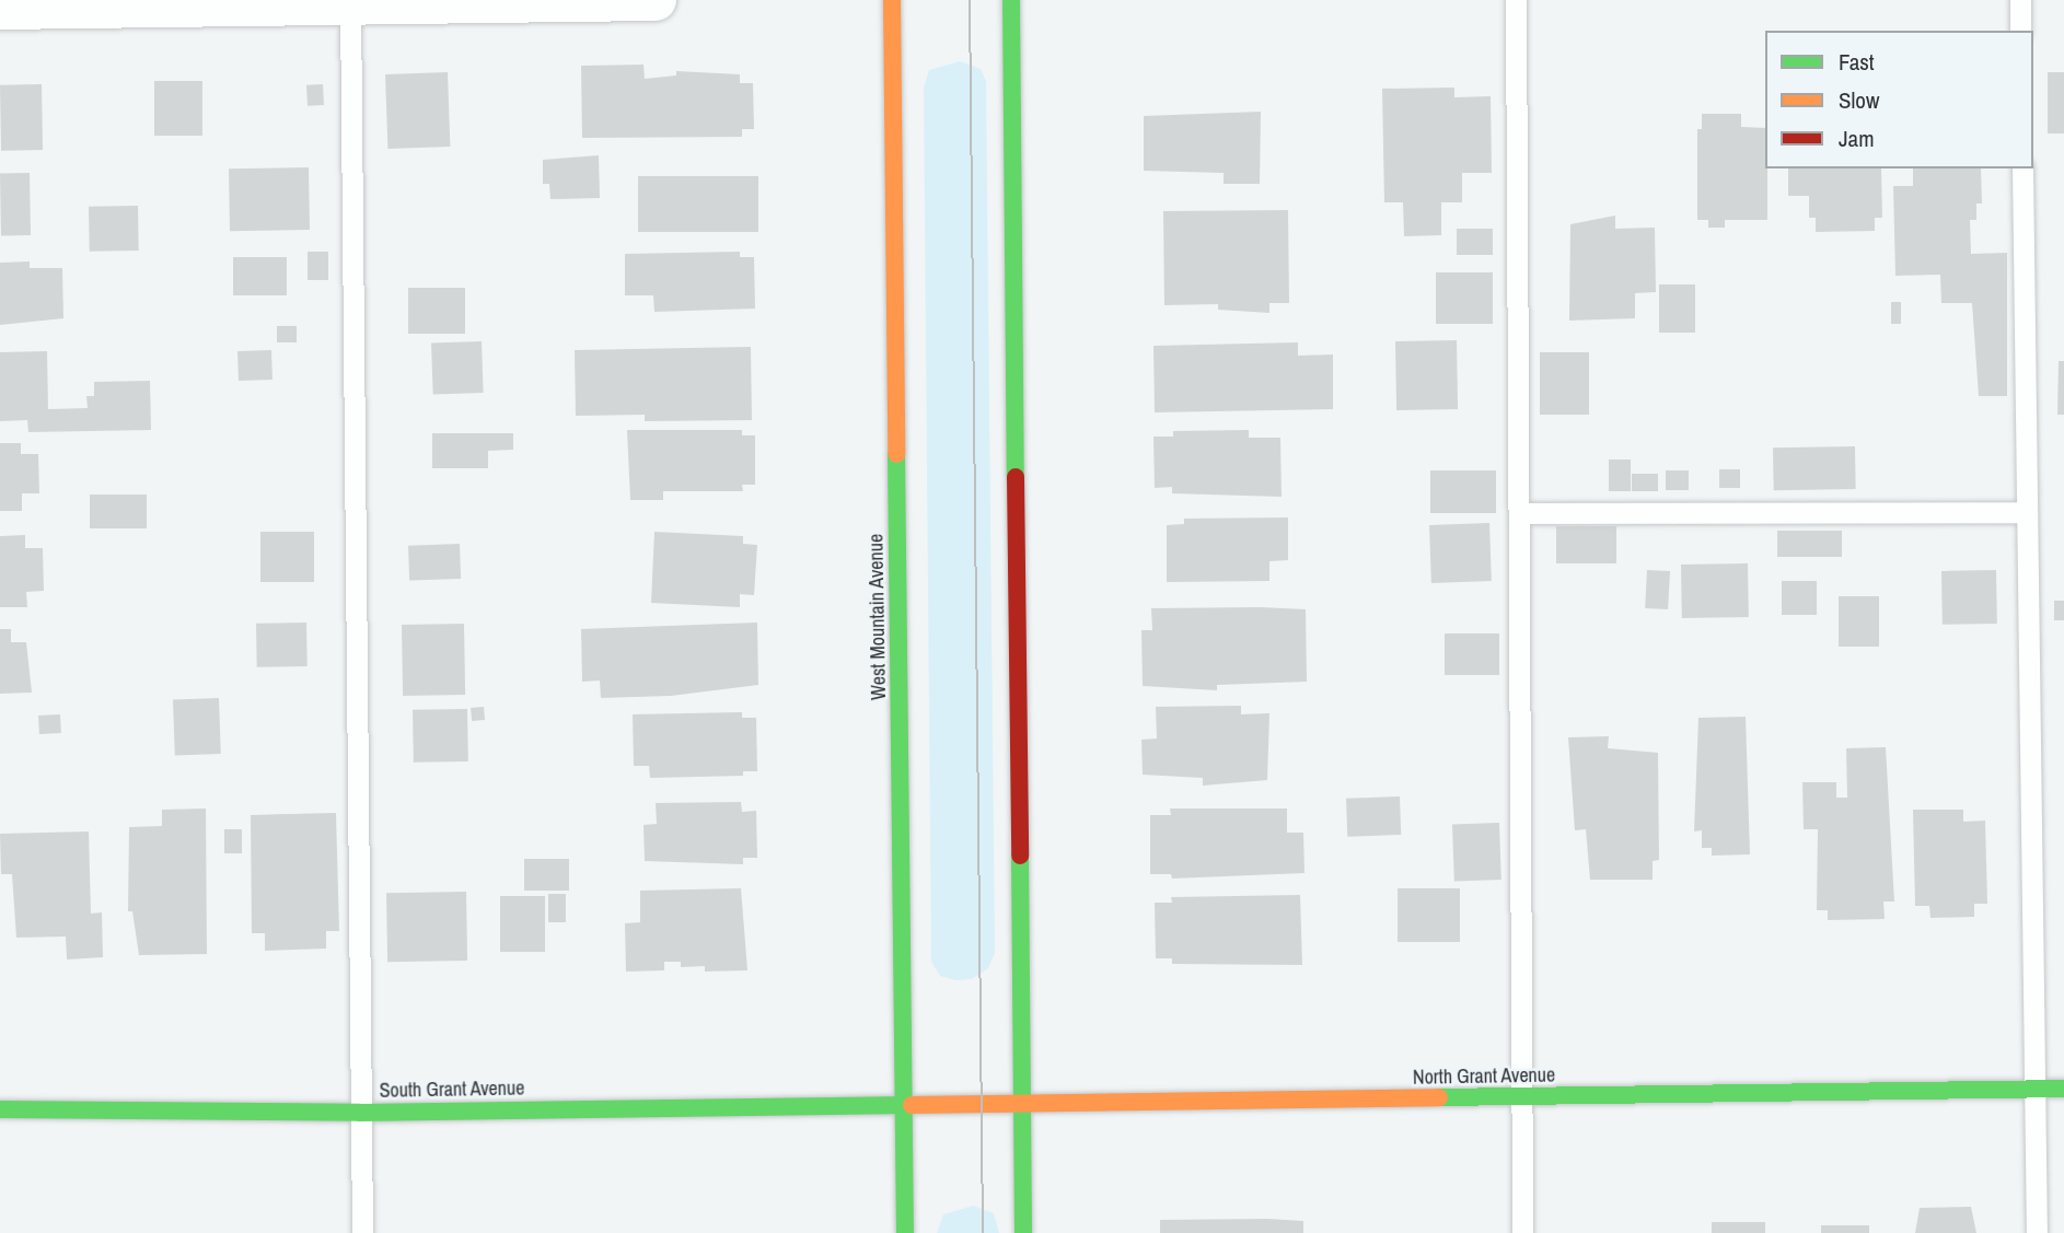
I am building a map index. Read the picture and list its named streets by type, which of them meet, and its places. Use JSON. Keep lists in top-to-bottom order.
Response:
{
  "streets": {
    "street": ["West Mountain Avenue", "North Grant Avenue", "South Grant Avenue"]
  },
  "crossings": [
    ["West Mountain Avenue", "North Grant Avenue"],
    ["West Mountain Avenue", "South Grant Avenue"],
    ["North Grant Avenue", "South Grant Avenue"]
  ],
  "legend": ["Fast", "Slow", "Jam"]
}
